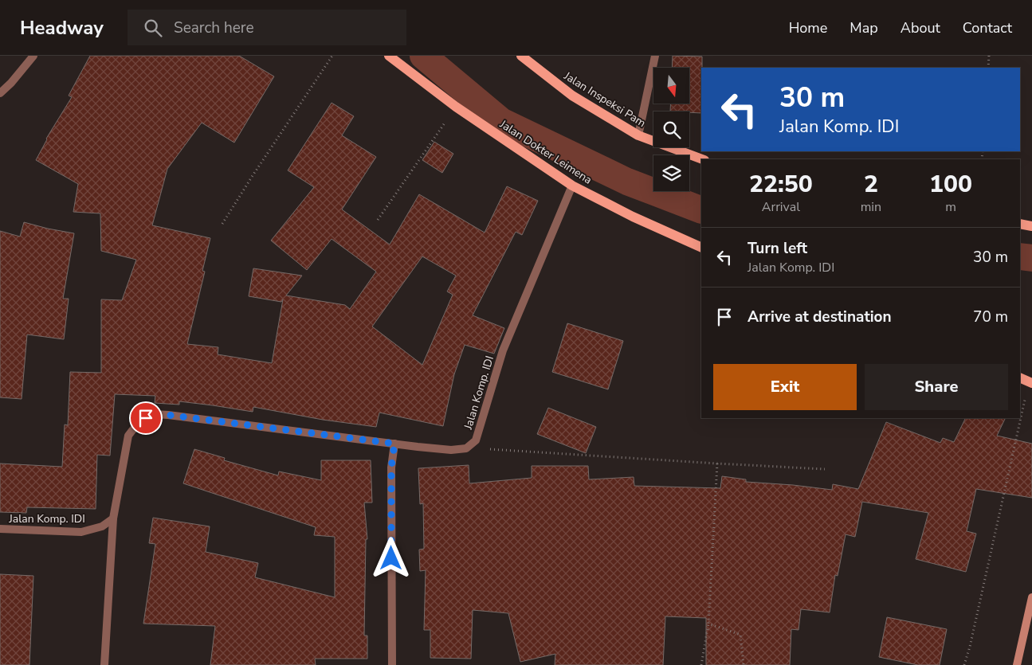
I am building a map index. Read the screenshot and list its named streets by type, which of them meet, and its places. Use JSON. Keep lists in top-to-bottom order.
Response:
{
  "streets": {
    "main road": ["Jalan Inspeksi Pam", "Jalan Dokter Leimena"],
    "street": ["Jalan Komp. IDI"]
  },
  "crossings": [
    ["Jalan Dokter Leimena", "Jalan Komp. IDI"]
  ],
  "north": "bottom",
  "page": {
    "header": "Headway",
    "search": "Search here",
    "nav": [
      "Home",
      "Map",
      "About",
      "Contact"
    ],
    "turn": ["30 m", "Jalan Komp. IDI"],
    "eta": [
      "22:50",
      "Arrival",
      "2",
      "min",
      "100",
      "m"
    ],
    "list": [
      {
        "name": "Turn left",
        "note": "Jalan Komp. IDI",
        "value": "30 m"
      },
      {
        "name": "Arrive at destination",
        "value": "70 m"
      }
    ],
    "buttons": ["Exit", "Share"]
  }
}
